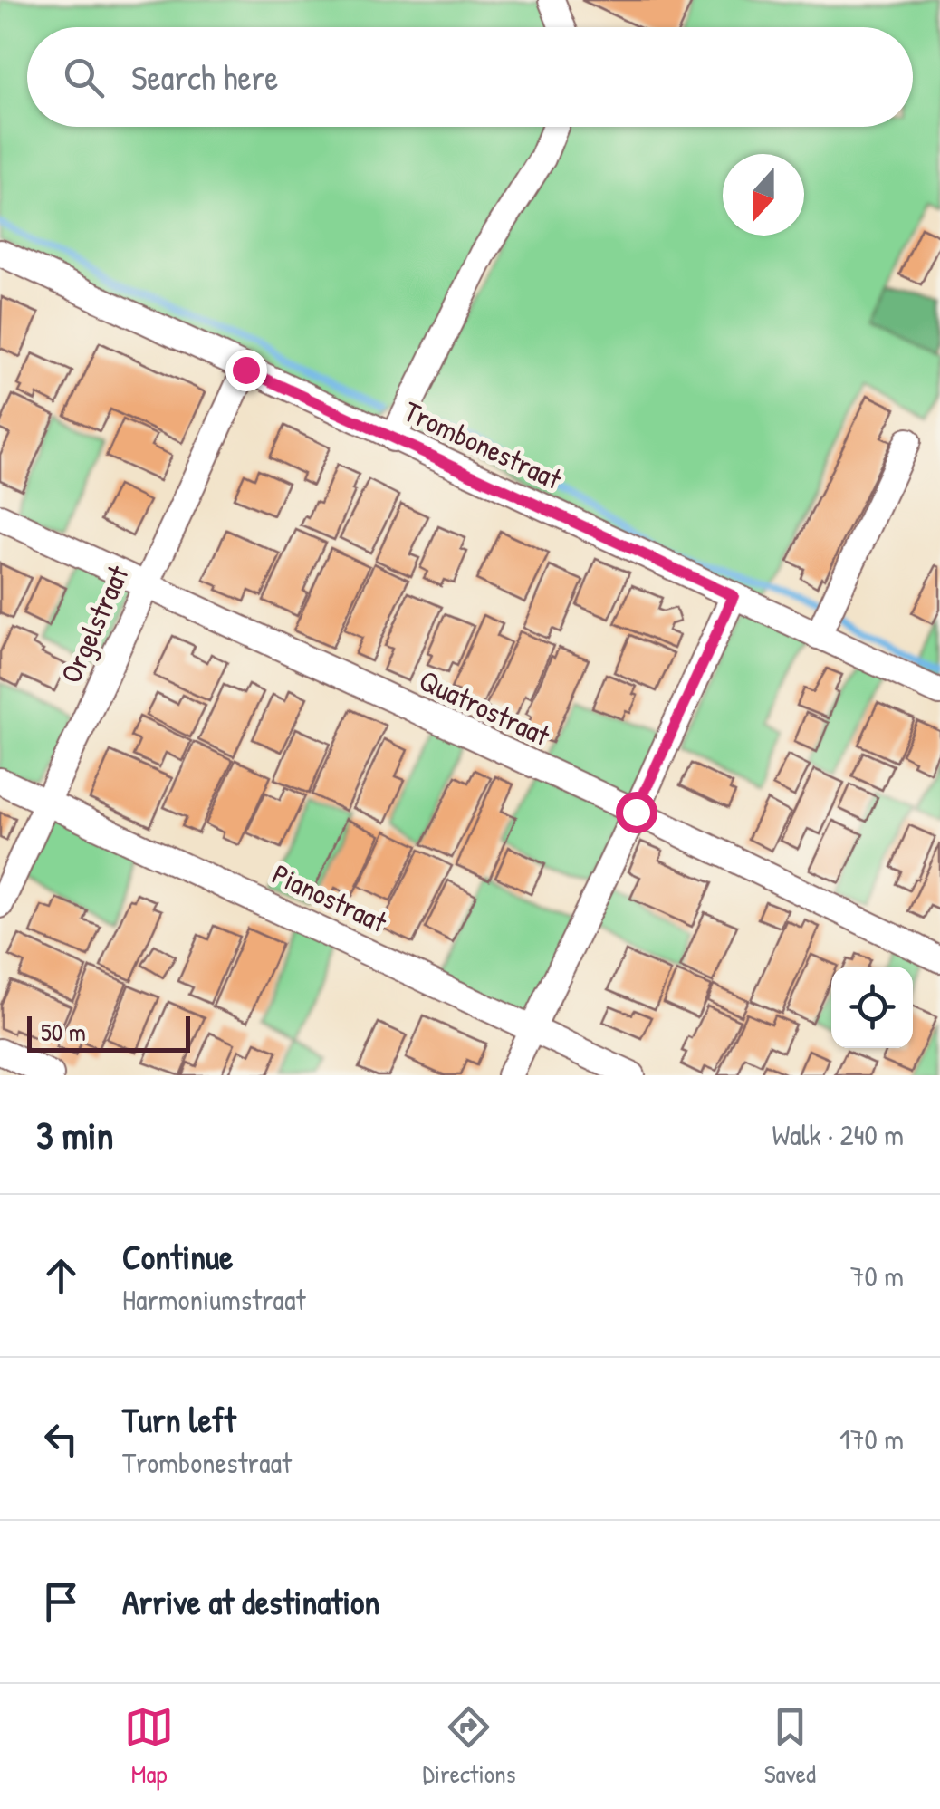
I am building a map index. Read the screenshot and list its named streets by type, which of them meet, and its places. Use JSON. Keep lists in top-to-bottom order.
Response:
{
  "streets": {
    "street": [
      "Trombonestraat",
      "Orgelstraat",
      "Quatrostraat",
      "Pianostraat"
    ]
  },
  "crossings": [
    ["Trombonestraat", "Orgelstraat"],
    ["Orgelstraat", "Quatrostraat"],
    ["Orgelstraat", "Pianostraat"]
  ],
  "scale_bar": "50 m",
  "north": "bottom",
  "page": {
    "search": "Search here",
    "scale": "50 m",
    "heading": ["3 min", "Walk · 240 m"],
    "list": [
      ["Continue", "Harmoniumstraat", "70 m"],
      ["Turn left", "Trombonestraat", "170 m"],
      "Arrive at destination"
    ],
    "nav": ["Map", "Directions", "Saved"]
  }
}
